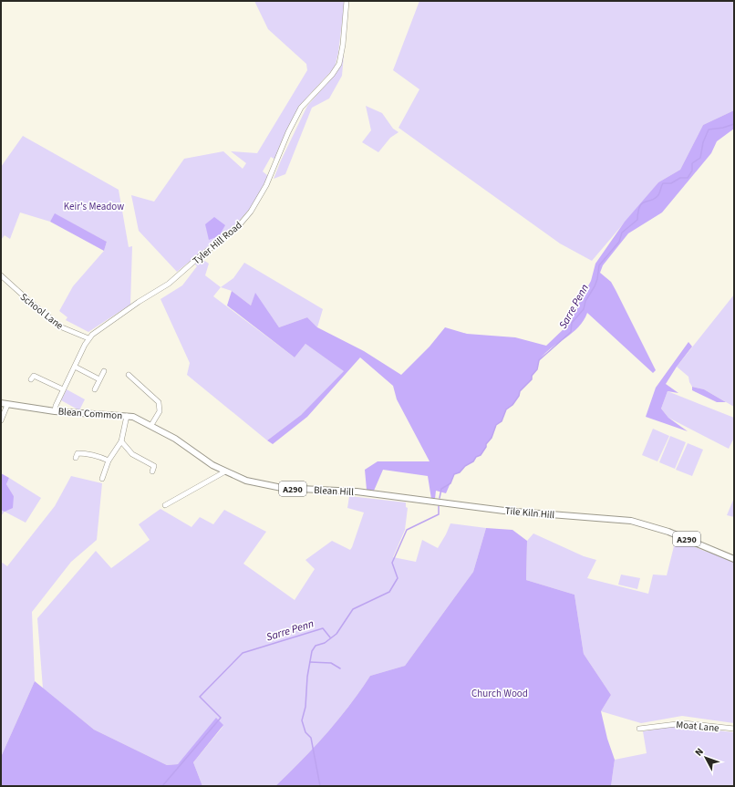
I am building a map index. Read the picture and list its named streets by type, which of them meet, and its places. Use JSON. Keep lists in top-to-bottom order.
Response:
{
  "streets": {
    "main road": [
      "Blean Common",
      "A290",
      "Blean Hill",
      "Tile Kiln Hill"
    ],
    "street": ["Tyler Hill Road", "School Lane", "Moat Lane"]
  },
  "crossings": [
    ["Tyler Hill Road", "School Lane"],
    ["Tyler Hill Road", "Blean Common"],
    ["Blean Common", "Blean Hill"],
    ["Blean Hill", "Tile Kiln Hill"]
  ],
  "water": ["Sarre Penn"],
  "parks": ["Keir's Meadow", "Church Wood"],
  "north": "top left"
}
